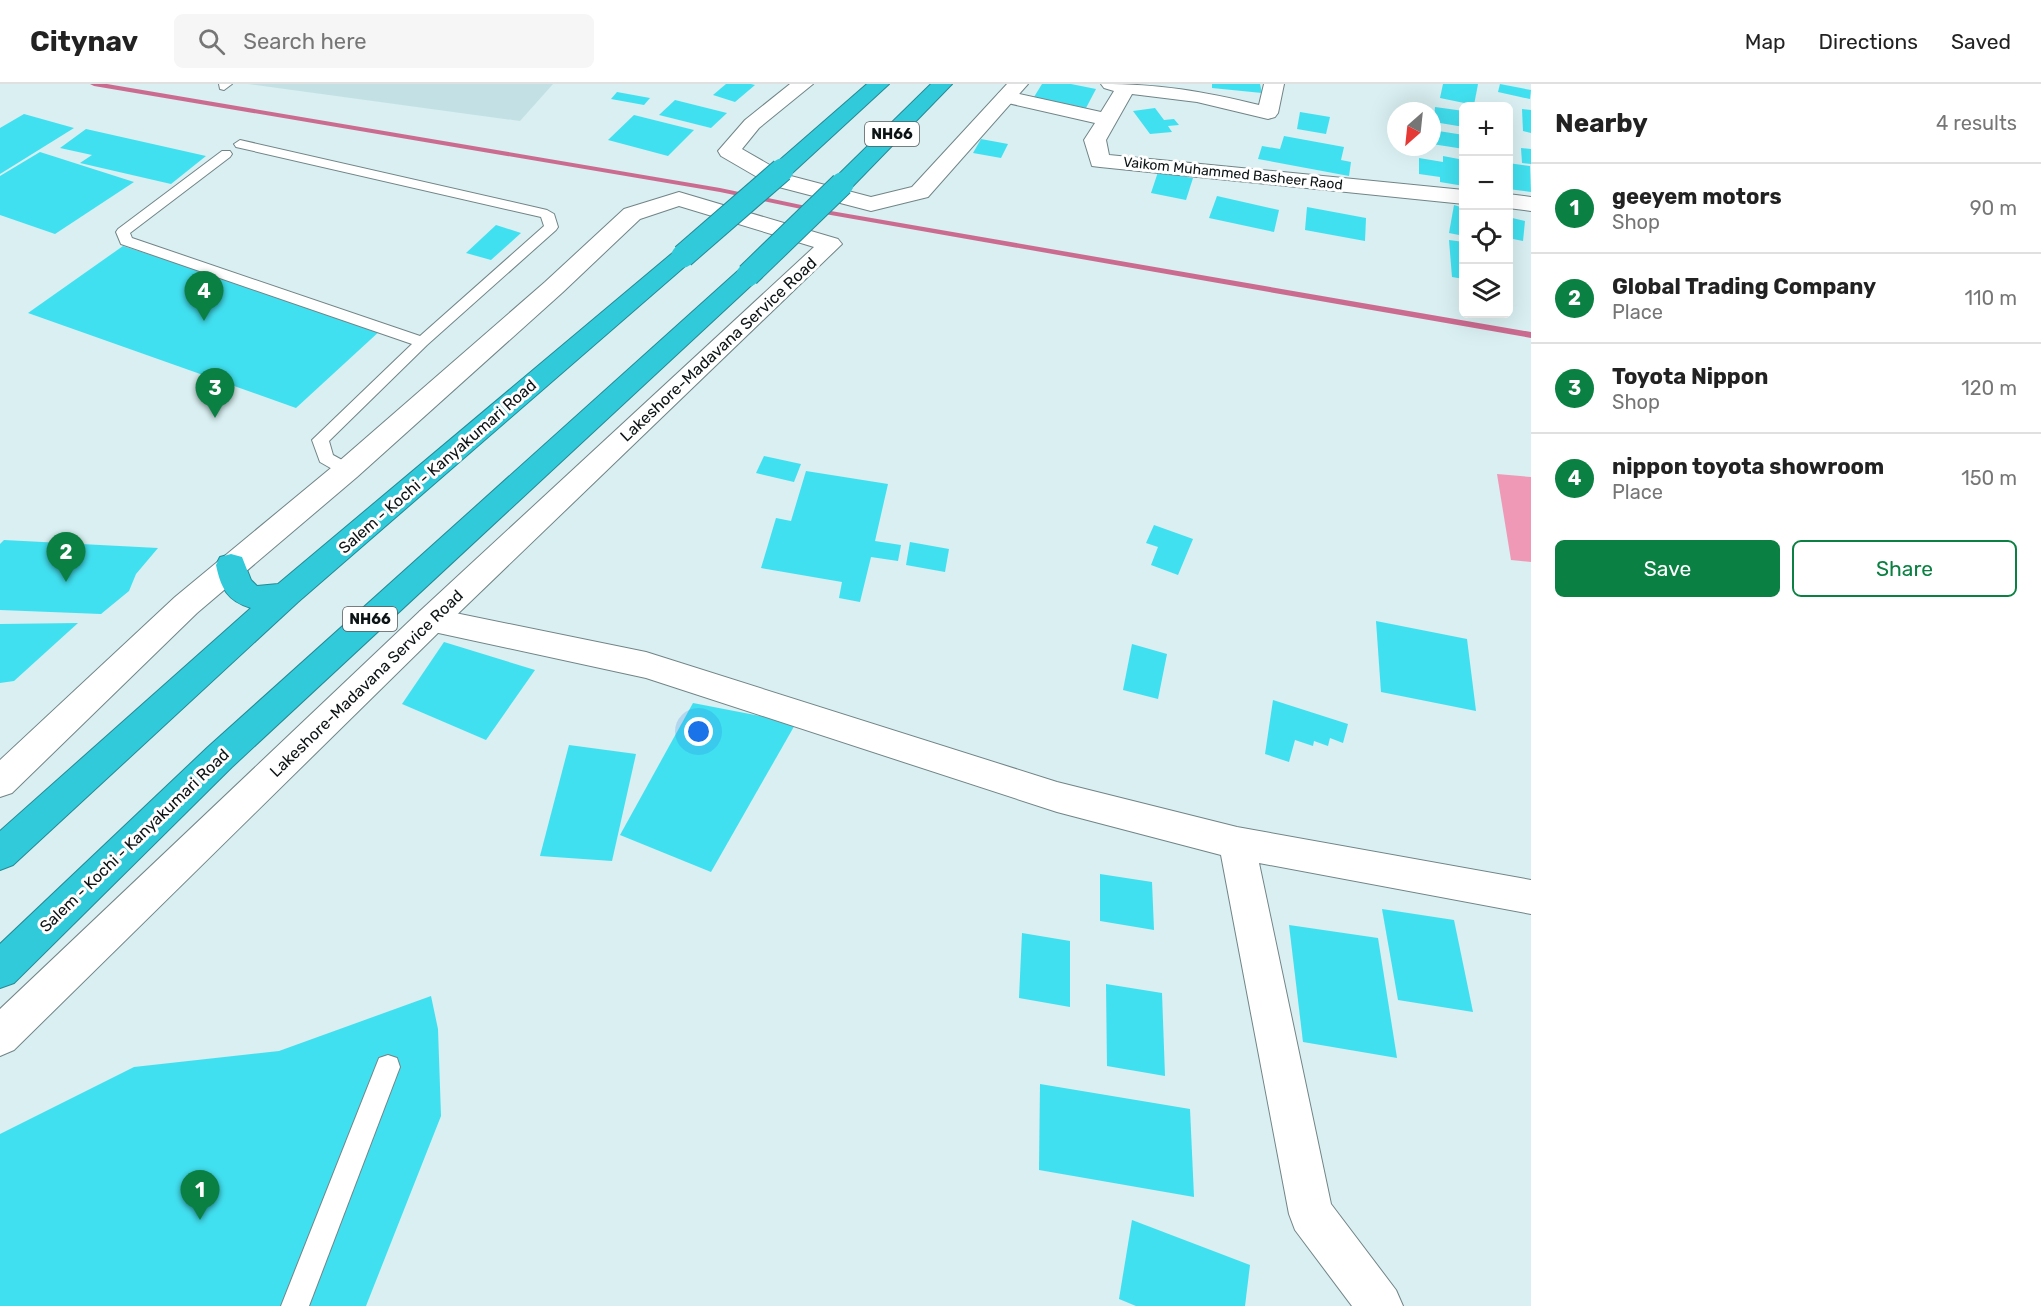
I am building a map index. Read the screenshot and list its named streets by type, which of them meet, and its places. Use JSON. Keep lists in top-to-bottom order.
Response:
{
  "streets": {
    "highway": ["NH66", "Salem - Kochi - Kanyakumari Road"],
    "street": ["Vaikom Muhammed Basheer Raod", "Lakeshore-Madavana Service Road"]
  },
  "north": "bottom left",
  "page": {
    "header": "Citynav",
    "search": "Search here",
    "nav": ["Map", "Directions", "Saved"],
    "heading": ["Nearby", "4 results"],
    "map_buttons": ["+", "−"],
    "list": [
      {
        "mark": "1",
        "name": "geeyem motors",
        "note": "Shop",
        "value": "90 m"
      },
      {
        "mark": "2",
        "name": "Global Trading Company",
        "note": "Place",
        "value": "110 m"
      },
      {
        "mark": "3",
        "name": "Toyota Nippon",
        "note": "Shop",
        "value": "120 m"
      },
      {
        "mark": "4",
        "name": "nippon toyota showroom",
        "note": "Place",
        "value": "150 m"
      }
    ],
    "pins": [
      "4",
      "3",
      "2",
      "1"
    ],
    "buttons": ["Save", "Share"]
  }
}
